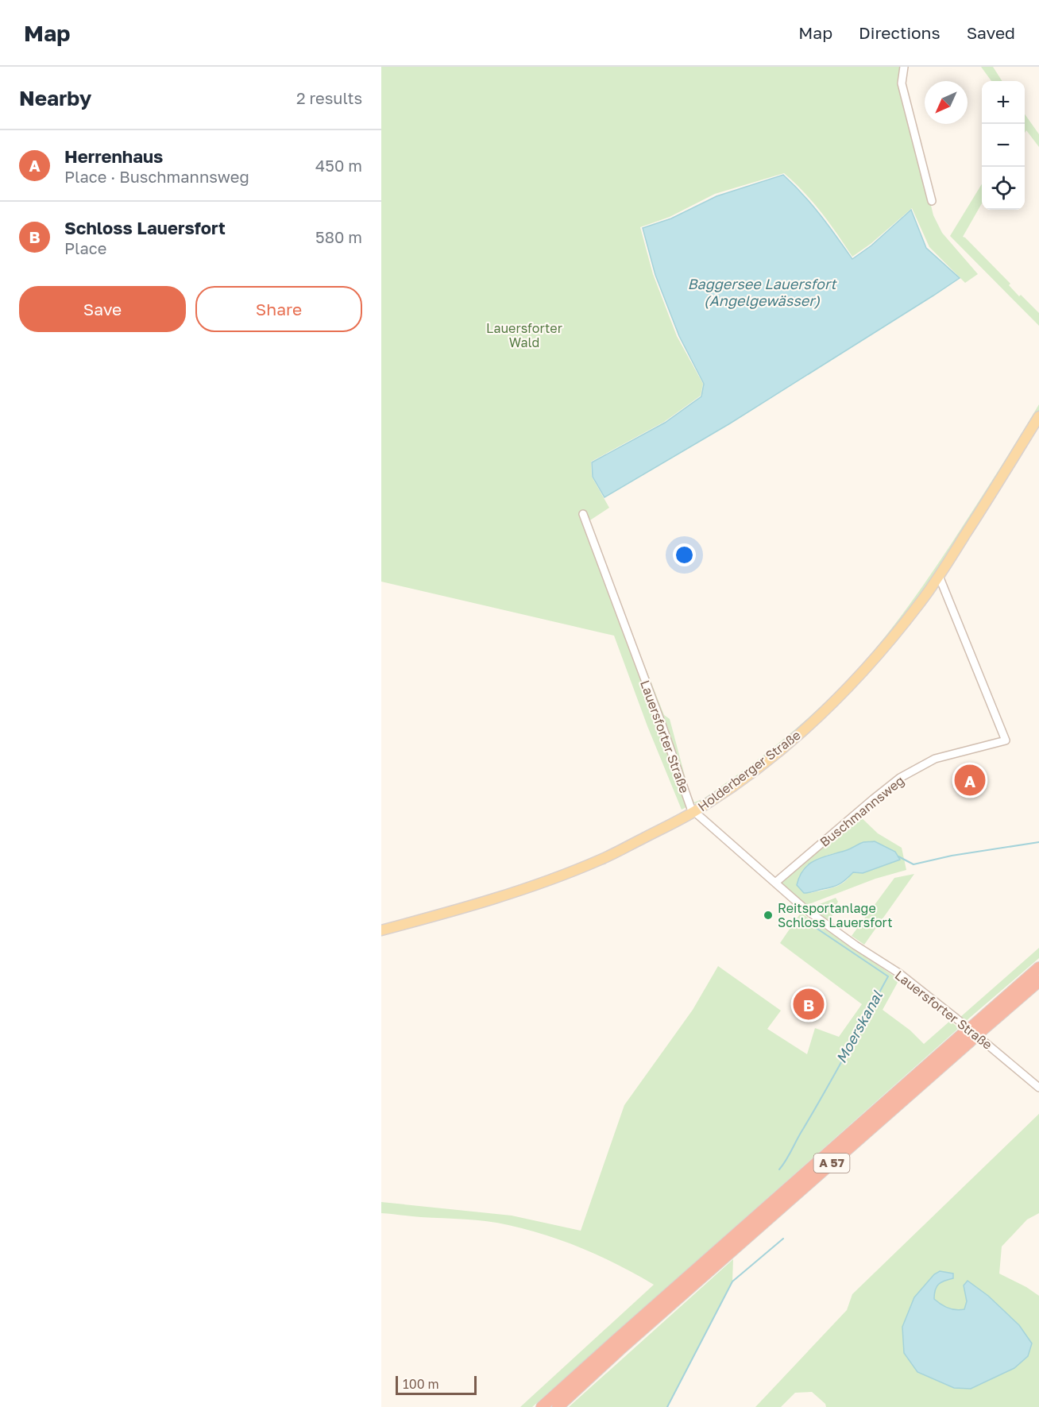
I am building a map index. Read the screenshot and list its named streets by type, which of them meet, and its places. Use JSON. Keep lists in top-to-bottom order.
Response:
{
  "streets": {
    "highway": ["A 57"],
    "main road": ["Holderberger Straße"],
    "street": ["Lauersforter Straße", "Buschmannsweg"]
  },
  "crossings": [
    ["Lauersforter Straße", "Holderberger Straße"],
    ["Lauersforter Straße", "Buschmannsweg"],
    ["Holderberger Straße", "Buschmannsweg"]
  ],
  "water": ["Baggersee Lauersfort (Angelgewässer)", "Moerskanal"],
  "parks": ["Lauersforter Wald"],
  "places": ["Reitsportanlage Schloss Lauersfort"],
  "scale_bar": "100 m",
  "north": "bottom left",
  "page": {
    "header": "Map",
    "nav": ["Map", "Directions", "Saved"],
    "heading": ["Nearby", "2 results"],
    "map_buttons": ["+", "−"],
    "list": [
      {
        "mark": "A",
        "name": "Herrenhaus",
        "note": "Place · Buschmannsweg",
        "value": "450 m"
      },
      {
        "mark": "B",
        "name": "Schloss Lauersfort",
        "note": "Place",
        "value": "580 m"
      }
    ],
    "buttons": ["Save", "Share"],
    "pins": ["A", "B"],
    "scale": "100 m"
  }
}
